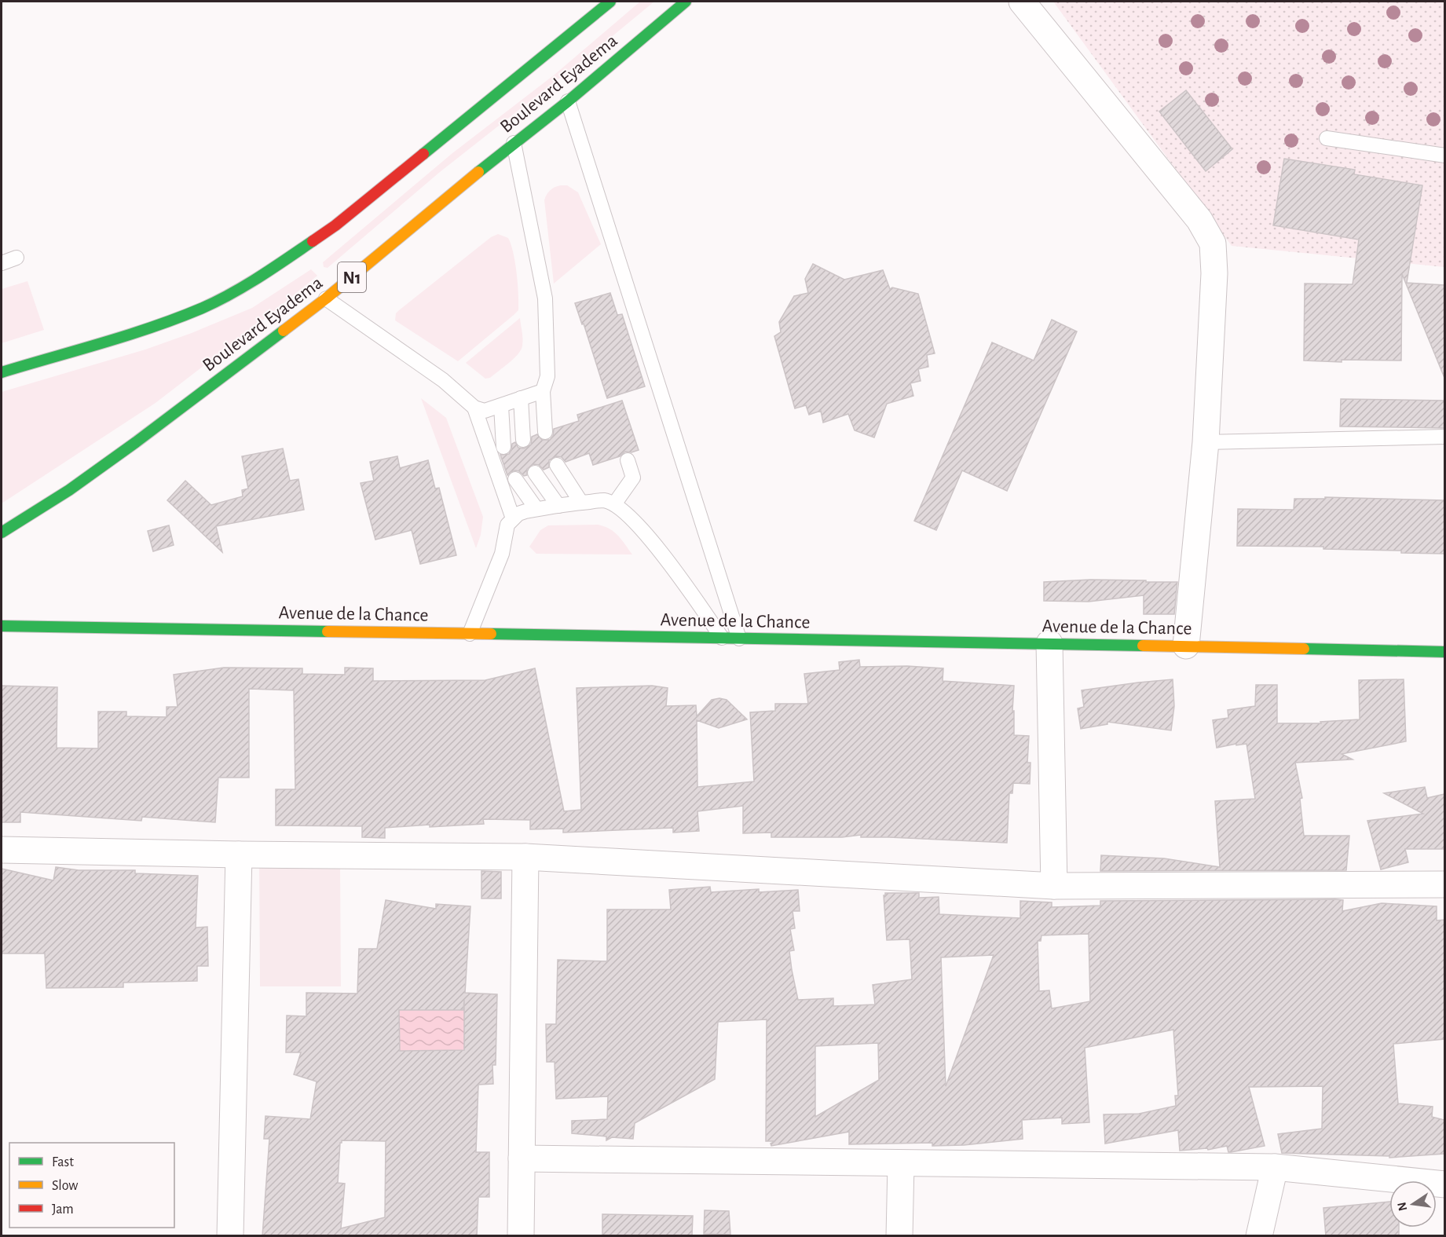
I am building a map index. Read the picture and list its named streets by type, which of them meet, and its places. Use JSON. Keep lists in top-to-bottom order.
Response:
{
  "streets": {
    "main road": ["Boulevard Eyadema", "N1", "Avenue de la Chance"]
  },
  "legend": ["Fast", "Slow", "Jam"],
  "north": "left"
}
